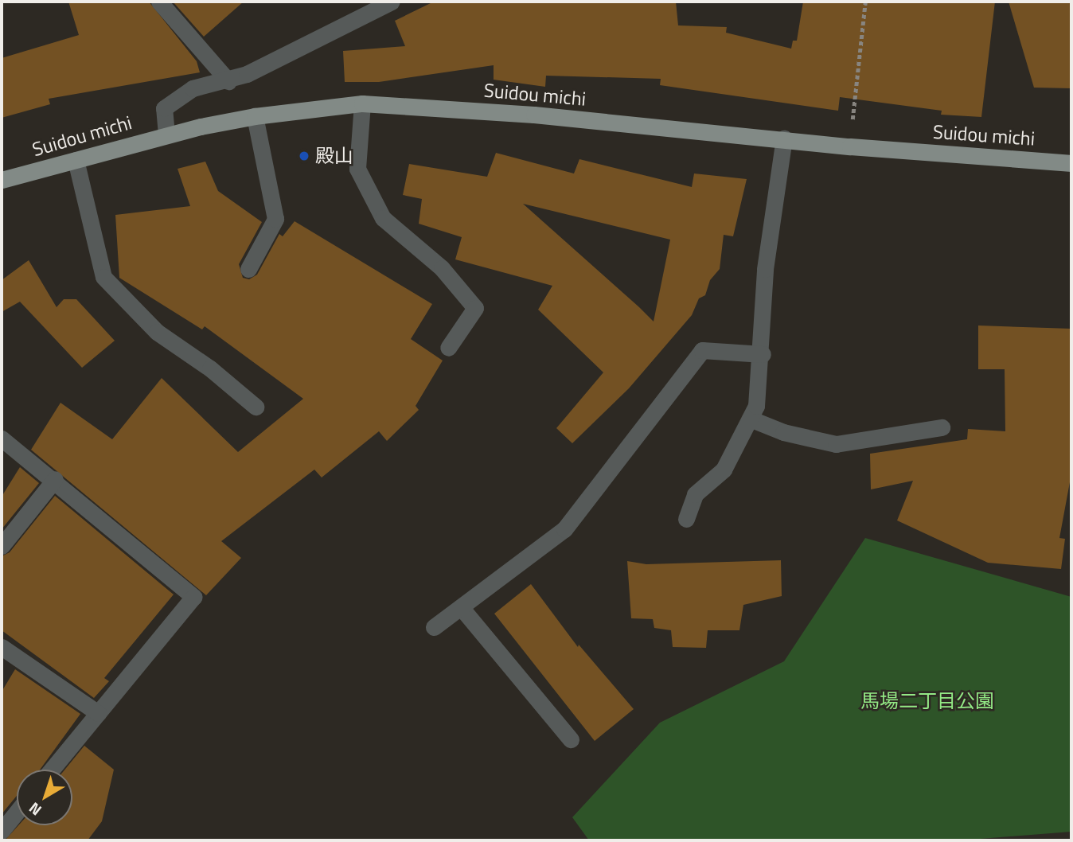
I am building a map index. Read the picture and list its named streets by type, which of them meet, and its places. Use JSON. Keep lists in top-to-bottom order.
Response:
{
  "streets": {
    "main road": ["Suidou michi"]
  },
  "parks": ["馬場二丁目公園"],
  "places": ["殿山"],
  "north": "bottom left"
}
